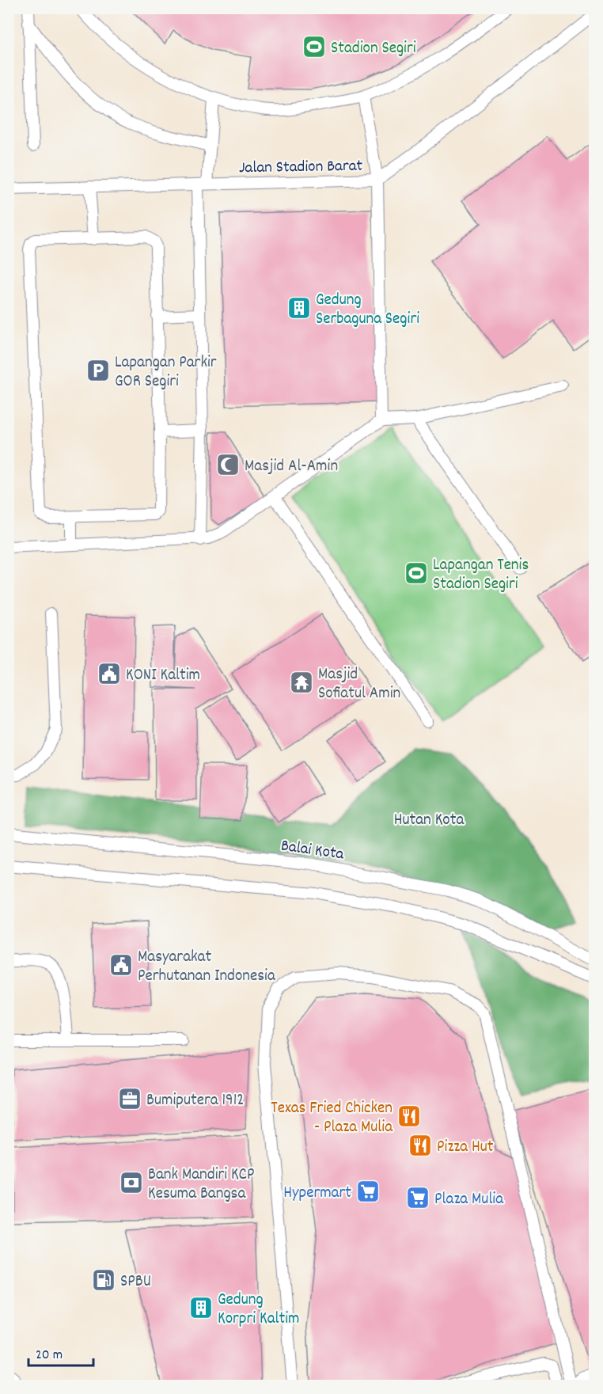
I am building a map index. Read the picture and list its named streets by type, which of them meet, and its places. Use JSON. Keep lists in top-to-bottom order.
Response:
{
  "streets": {
    "lane": ["Jalan Stadion Barat", "Balai Kota"]
  },
  "parks": ["Hutan Kota"],
  "places": {
    "sports": ["Stadion Segiri", "Lapangan Tenis Stadion Segiri"],
    "building": ["Gedung Serbaguna Segiri", "Gedung Korpri Kaltim"],
    "parking": ["Lapangan Parkir GOR Segiri"],
    "mosque": ["Masjid Al-Amin"],
    "public building": ["KONI Kaltim", "Masyarakat Perhutanan Indonesia"],
    "temple": ["Masjid Sofiatul Amin"],
    "office": ["Bumiputera 1912"],
    "restaurant": ["Texas Fried Chicken - Plaza Mulia", "Pizza Hut"],
    "bank": ["Bank Mandiri KCP Kesuma Bangsa"],
    "supermarket": ["Hypermart", "Plaza Mulia"],
    "fuel station": ["SPBU"]
  },
  "scale_bar": "20 m"
}
